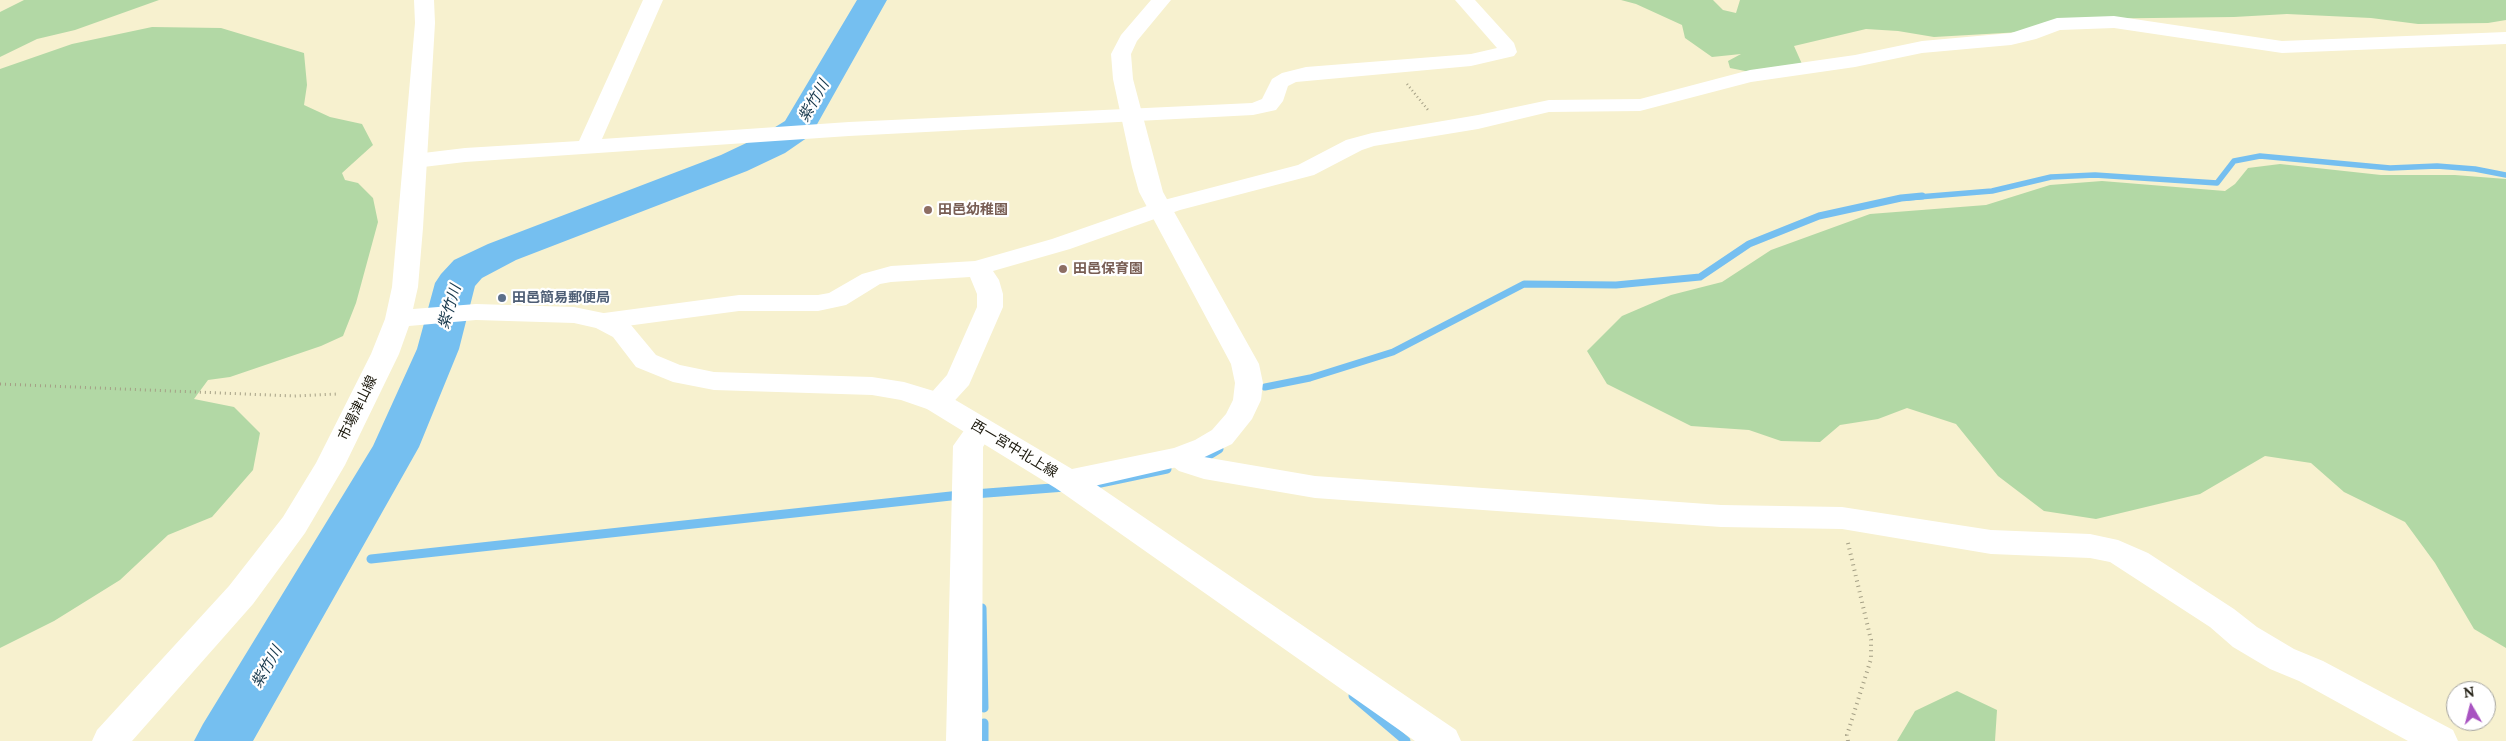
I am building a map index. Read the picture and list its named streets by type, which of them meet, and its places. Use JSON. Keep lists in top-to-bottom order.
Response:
{
  "streets": {
    "street": ["市場津山線", "西一宮中北上線"]
  },
  "crossings": [
    ["市場津山線", "西一宮中北上線"]
  ],
  "water": ["紫竹川"],
  "places": ["田邑幼稚園", "田邑保育園", "田邑簡易郵便局"],
  "north": "top"
}
